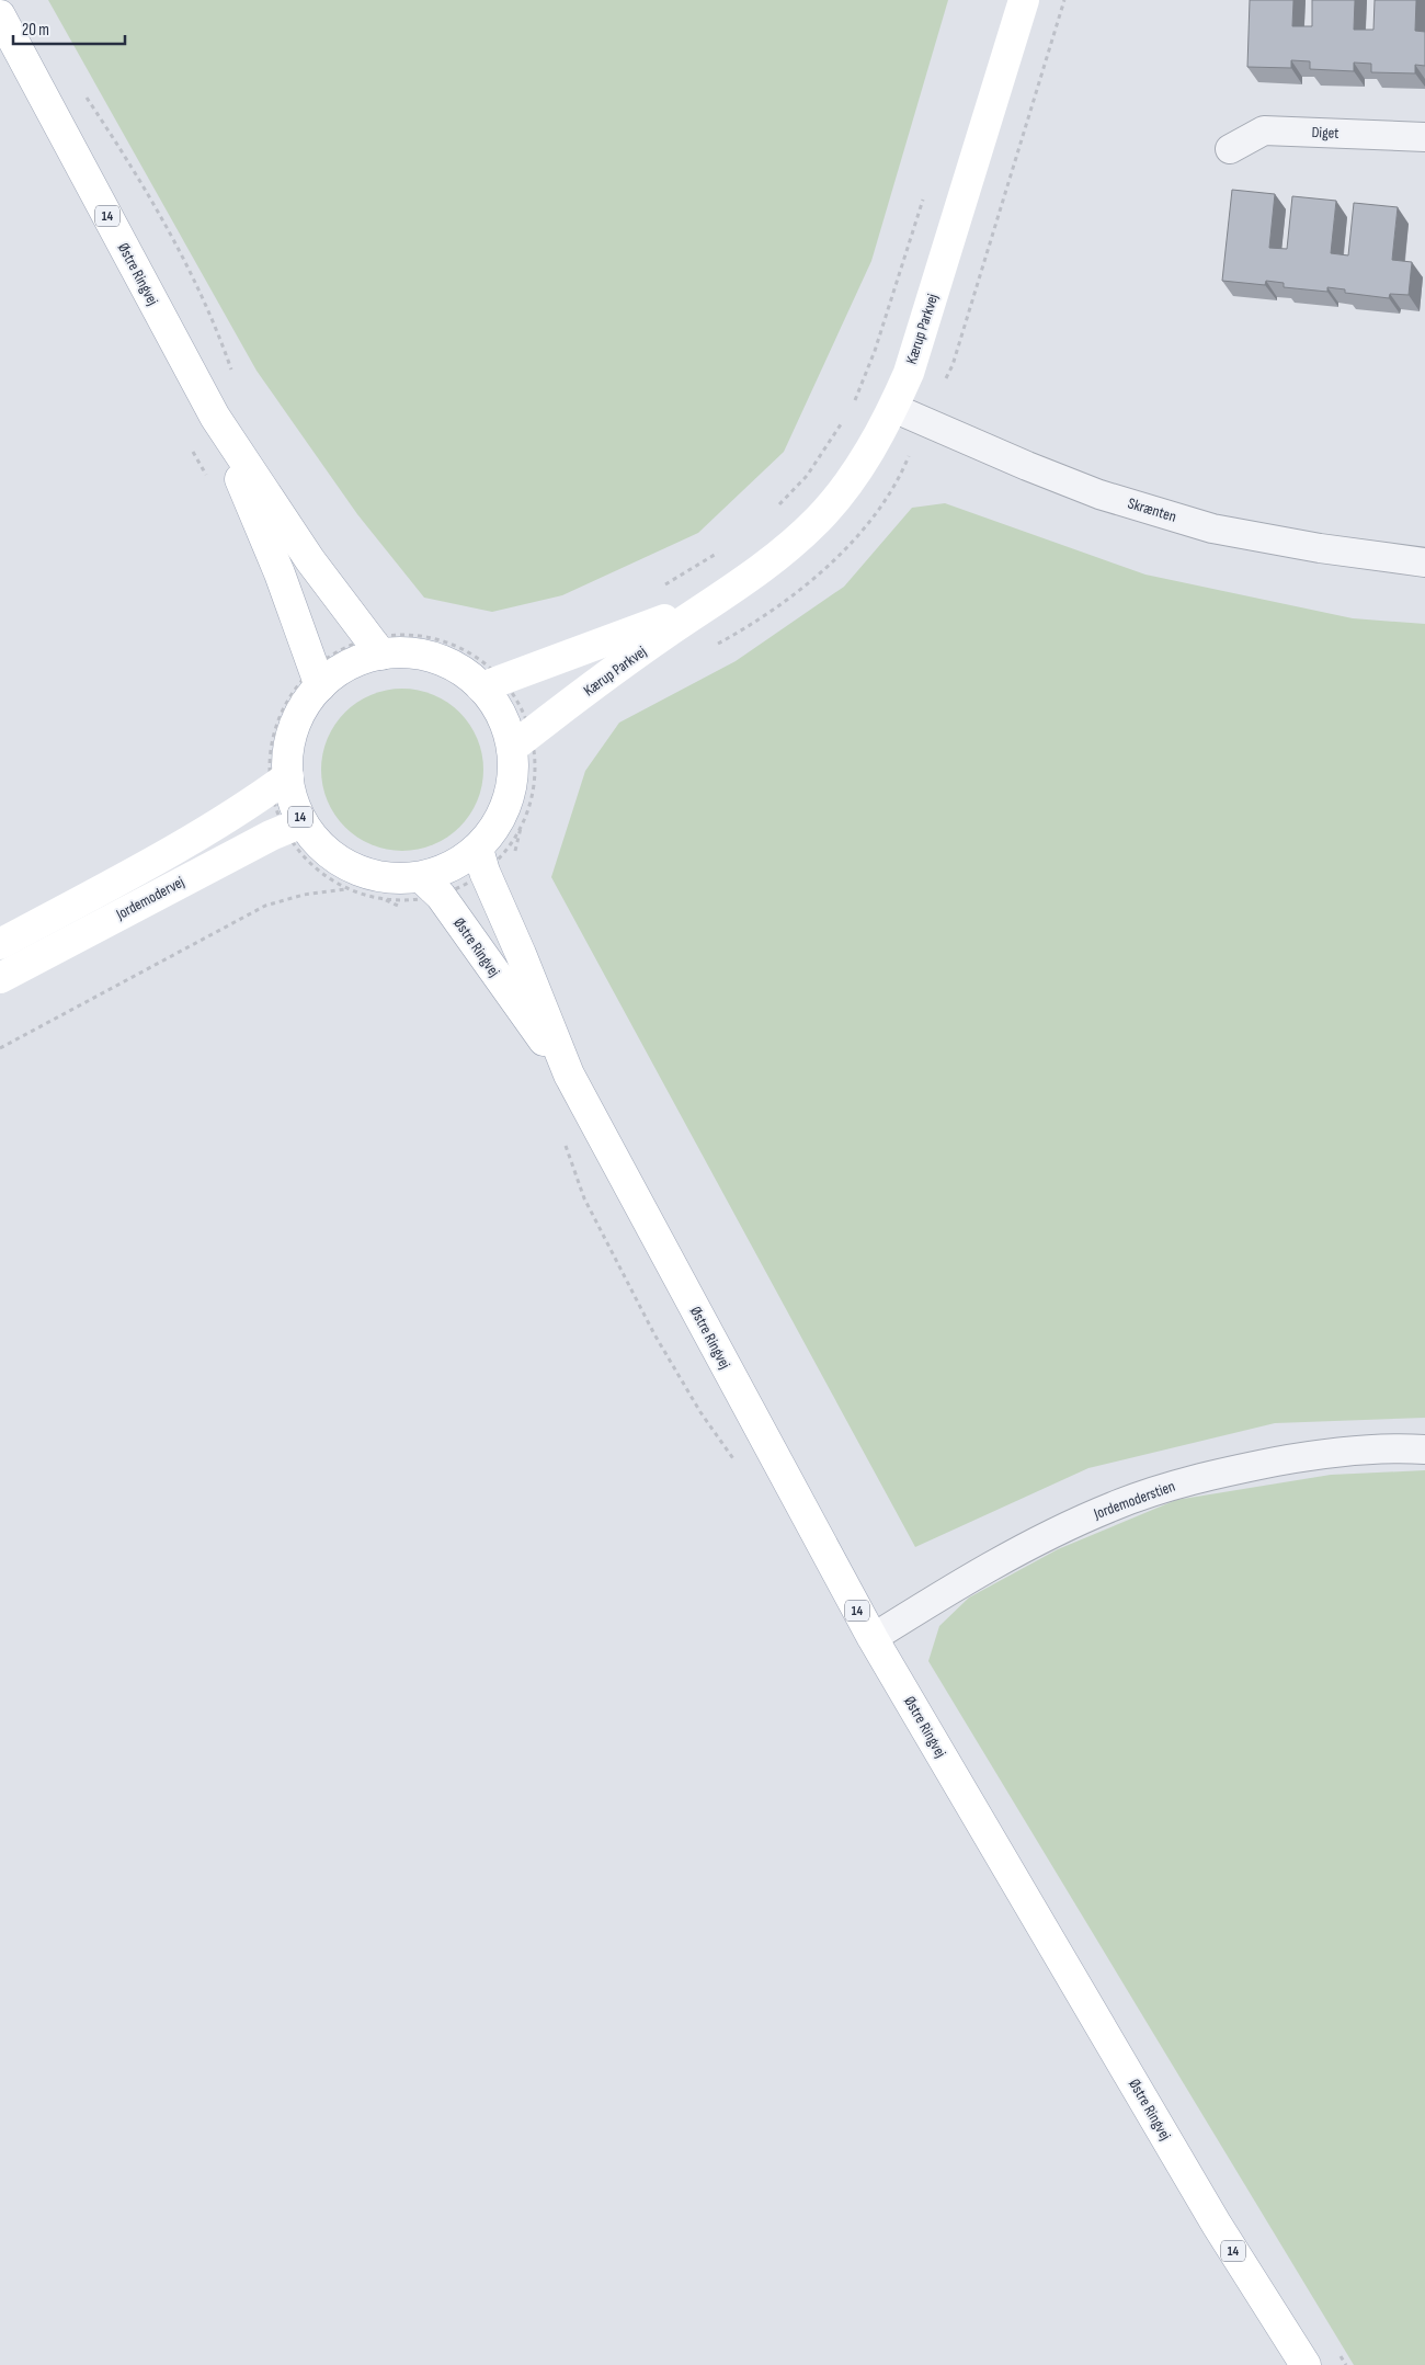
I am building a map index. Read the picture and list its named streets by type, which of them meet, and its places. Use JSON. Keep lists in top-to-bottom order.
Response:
{
  "streets": {
    "main road": [
      "14",
      "Østre Ringvej",
      "Kærup Parkvej",
      "Jordemodervej"
    ],
    "street": ["Diget", "Skrænten", "Jordemoderstien"]
  },
  "crossings": [
    ["14", "Østre Ringvej"],
    ["14", "Kærup Parkvej"],
    ["14", "Jordemodervej"],
    ["Østre Ringvej", "Jordemoderstien"],
    ["Kærup Parkvej", "Skrænten"]
  ],
  "scale_bar": "20 m"
}
